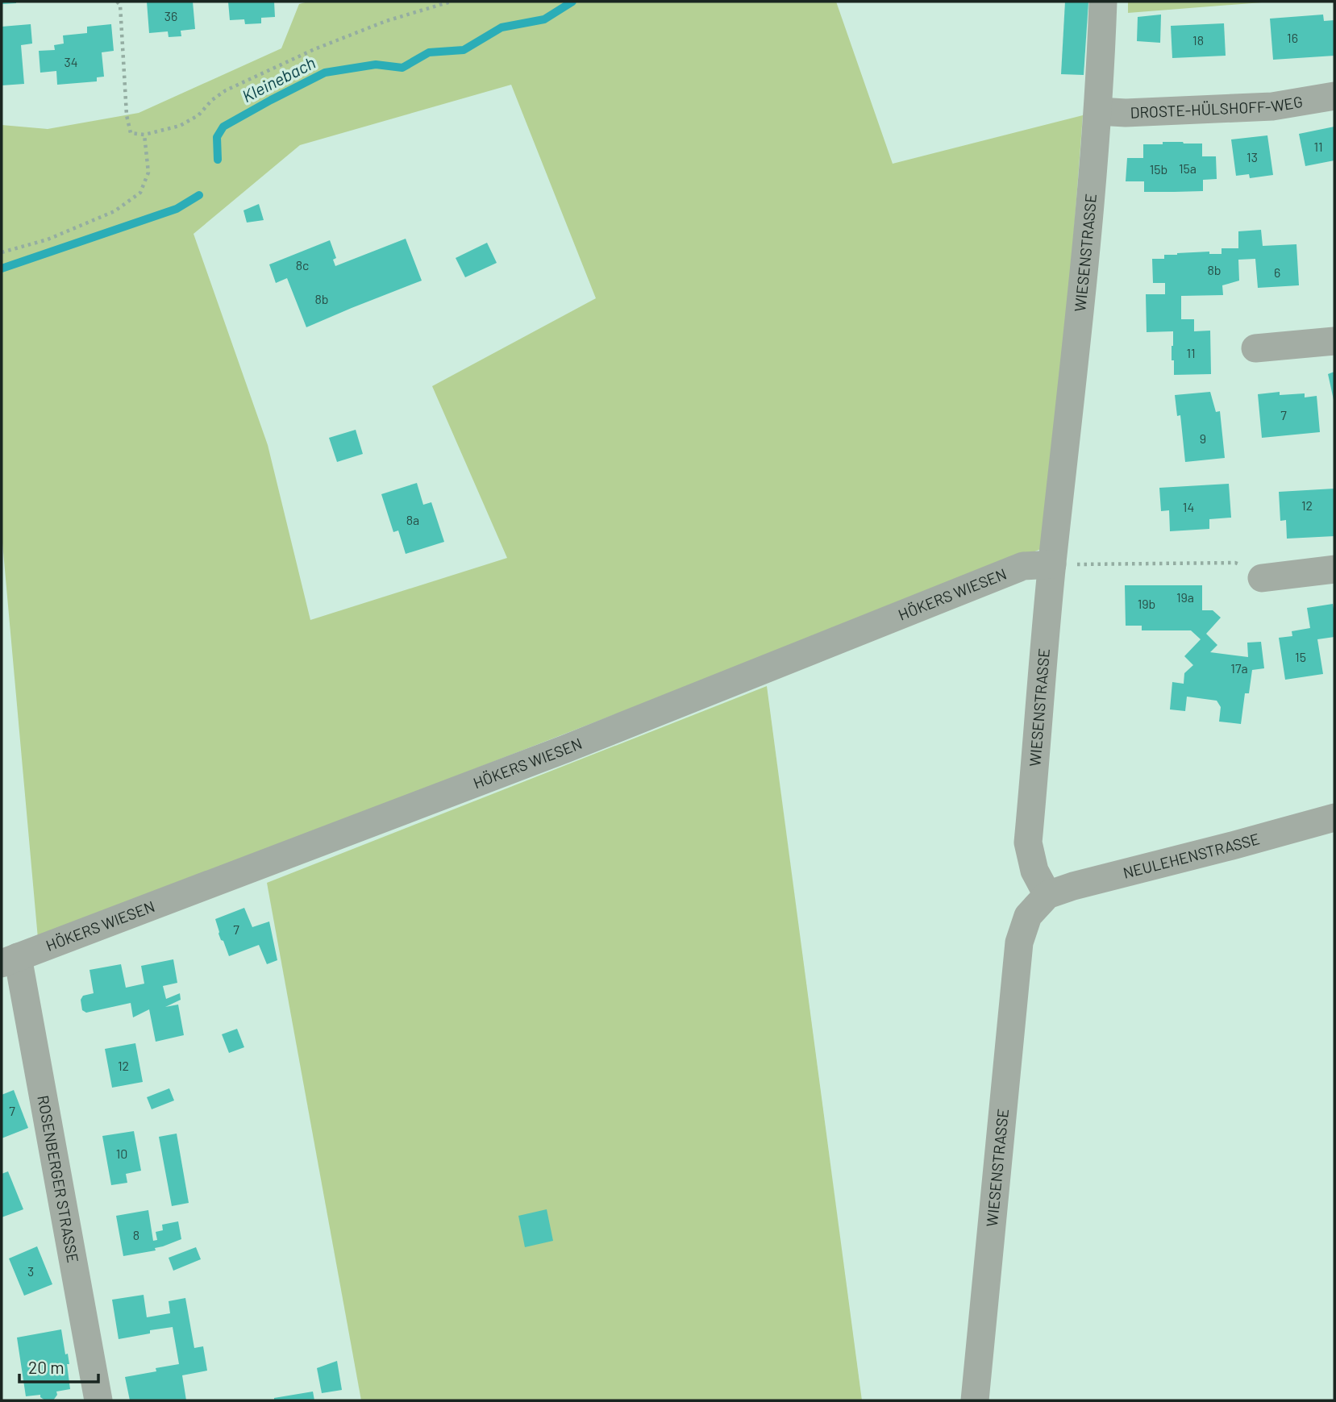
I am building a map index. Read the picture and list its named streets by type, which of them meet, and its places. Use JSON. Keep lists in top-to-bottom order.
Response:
{
  "streets": {
    "street": [
      "DROSTE-HÜLSHOFF-WEG",
      "WIESENSTRASSE",
      "HÖKERS WIESEN",
      "NEULEHENSTRASSE",
      "ROSENBERGER STRASSE"
    ]
  },
  "crossings": [
    ["DROSTE-HÜLSHOFF-WEG", "WIESENSTRASSE"],
    ["WIESENSTRASSE", "HÖKERS WIESEN"],
    ["WIESENSTRASSE", "NEULEHENSTRASSE"],
    ["HÖKERS WIESEN", "ROSENBERGER STRASSE"]
  ],
  "water": ["Kleinebach"],
  "house_numbers": [
    "36",
    "16",
    "18",
    "34",
    "11",
    "13",
    "15a",
    "15b",
    "8c",
    "8b",
    "6",
    "8b",
    "11",
    "7",
    "9",
    "12",
    "14",
    "8a",
    "19a",
    "19b",
    "15",
    "17a",
    "7",
    "12",
    "7",
    "10",
    "8",
    "3"
  ],
  "scale_bar": "20 m"
}
